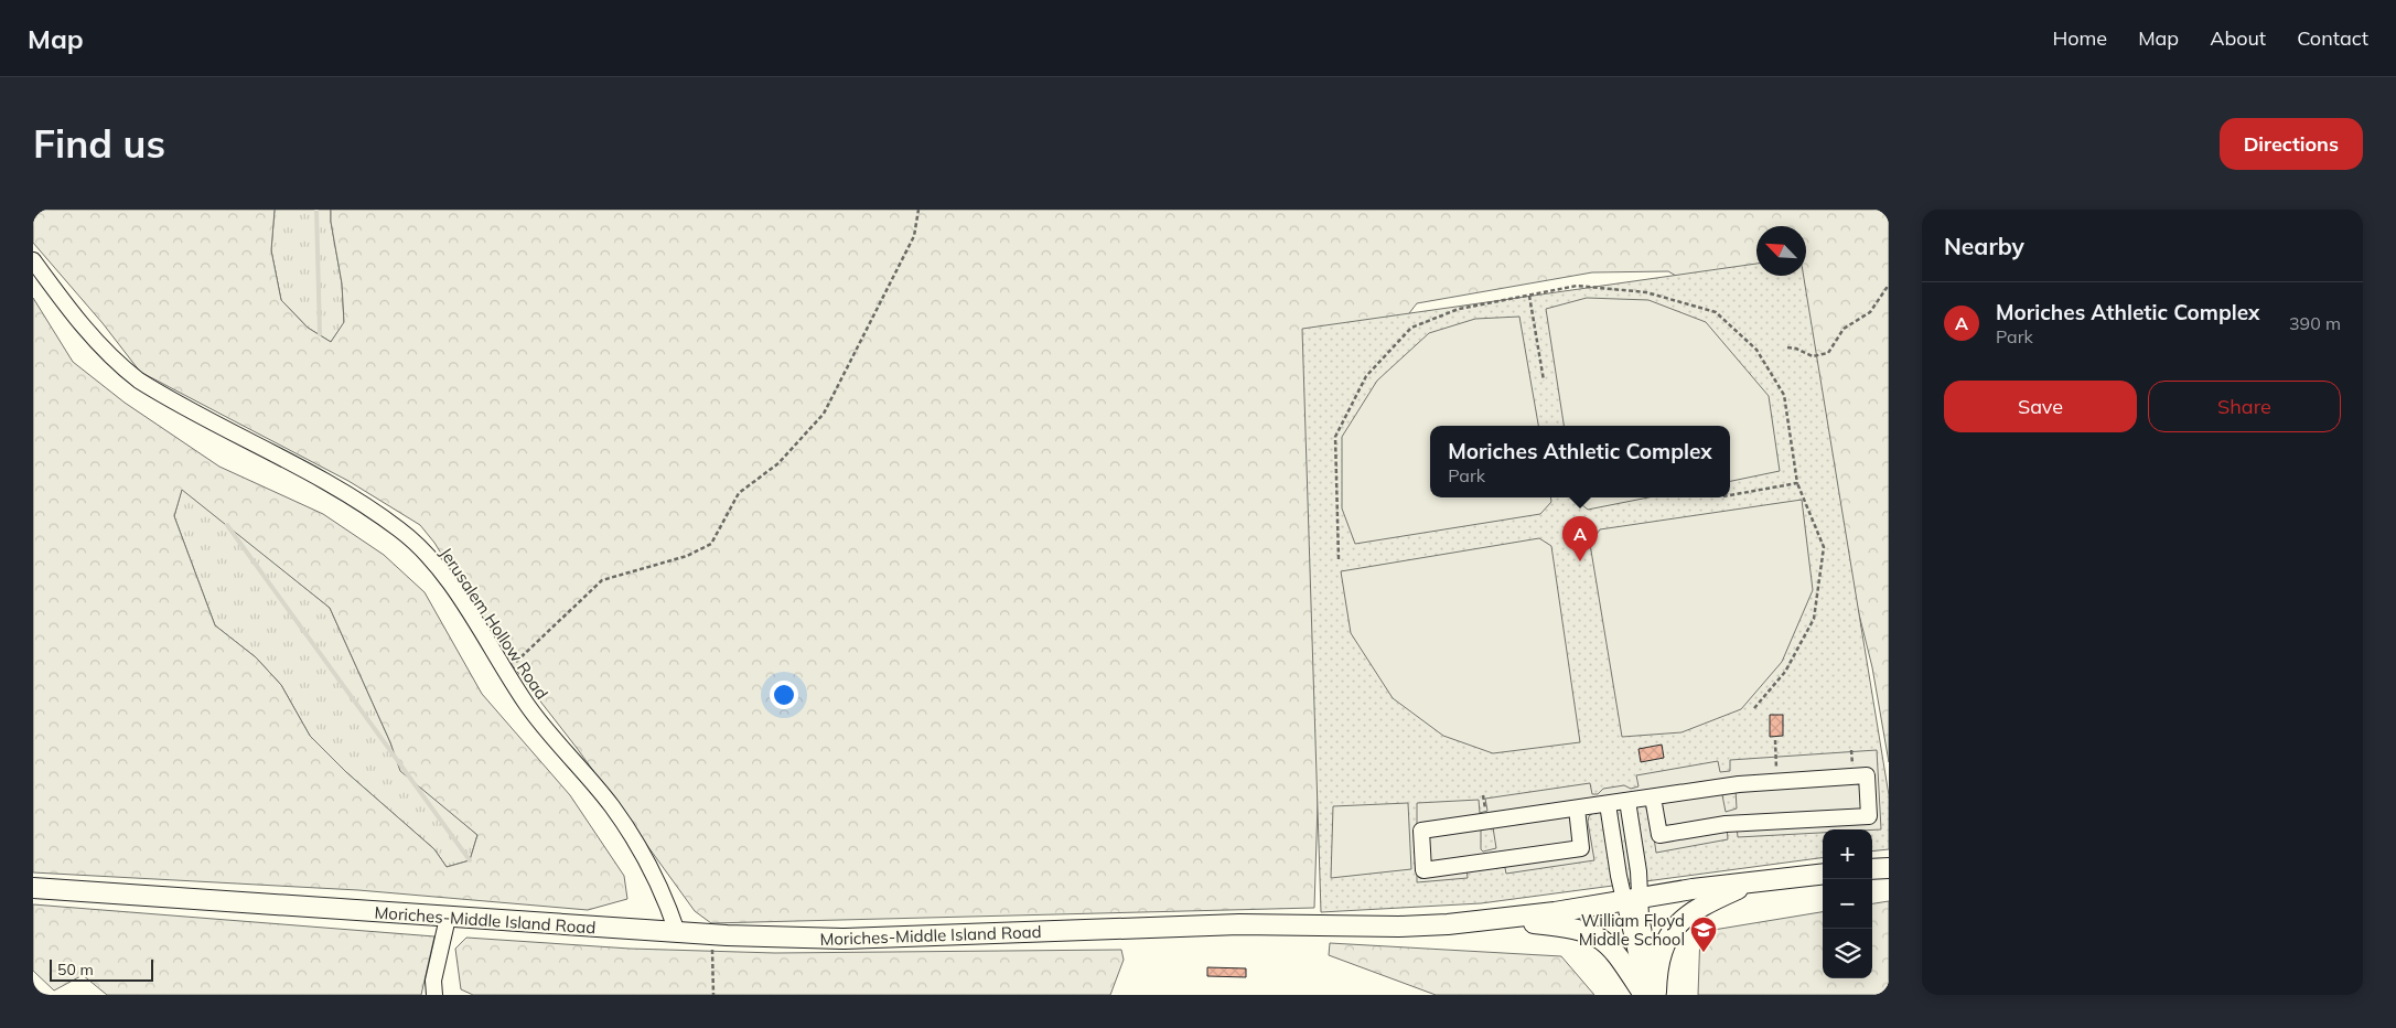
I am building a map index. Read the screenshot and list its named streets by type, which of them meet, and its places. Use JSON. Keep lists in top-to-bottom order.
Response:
{
  "streets": {
    "main road": ["Moriches-Middle Island Road"],
    "street": ["Jerusalem Hollow Road"]
  },
  "crossings": [
    ["Jerusalem Hollow Road", "Moriches-Middle Island Road"]
  ],
  "places": {
    "school or university": ["William Floyd Middle School"]
  },
  "scale_bar": "50 m",
  "north": "top left",
  "page": {
    "header": "Map",
    "nav": [
      "Home",
      "Map",
      "About",
      "Contact"
    ],
    "buttons": [
      "Directions",
      ["Save", "Share"]
    ],
    "title": "Find us",
    "heading": "Nearby",
    "list": [
      {
        "mark": "A",
        "name": "Moriches Athletic Complex",
        "note": "Park",
        "value": "390 m"
      }
    ],
    "popup": ["Moriches Athletic Complex", "Park"],
    "pins": "A",
    "map_buttons": ["+", "−"],
    "scale": "50 m"
  }
}
